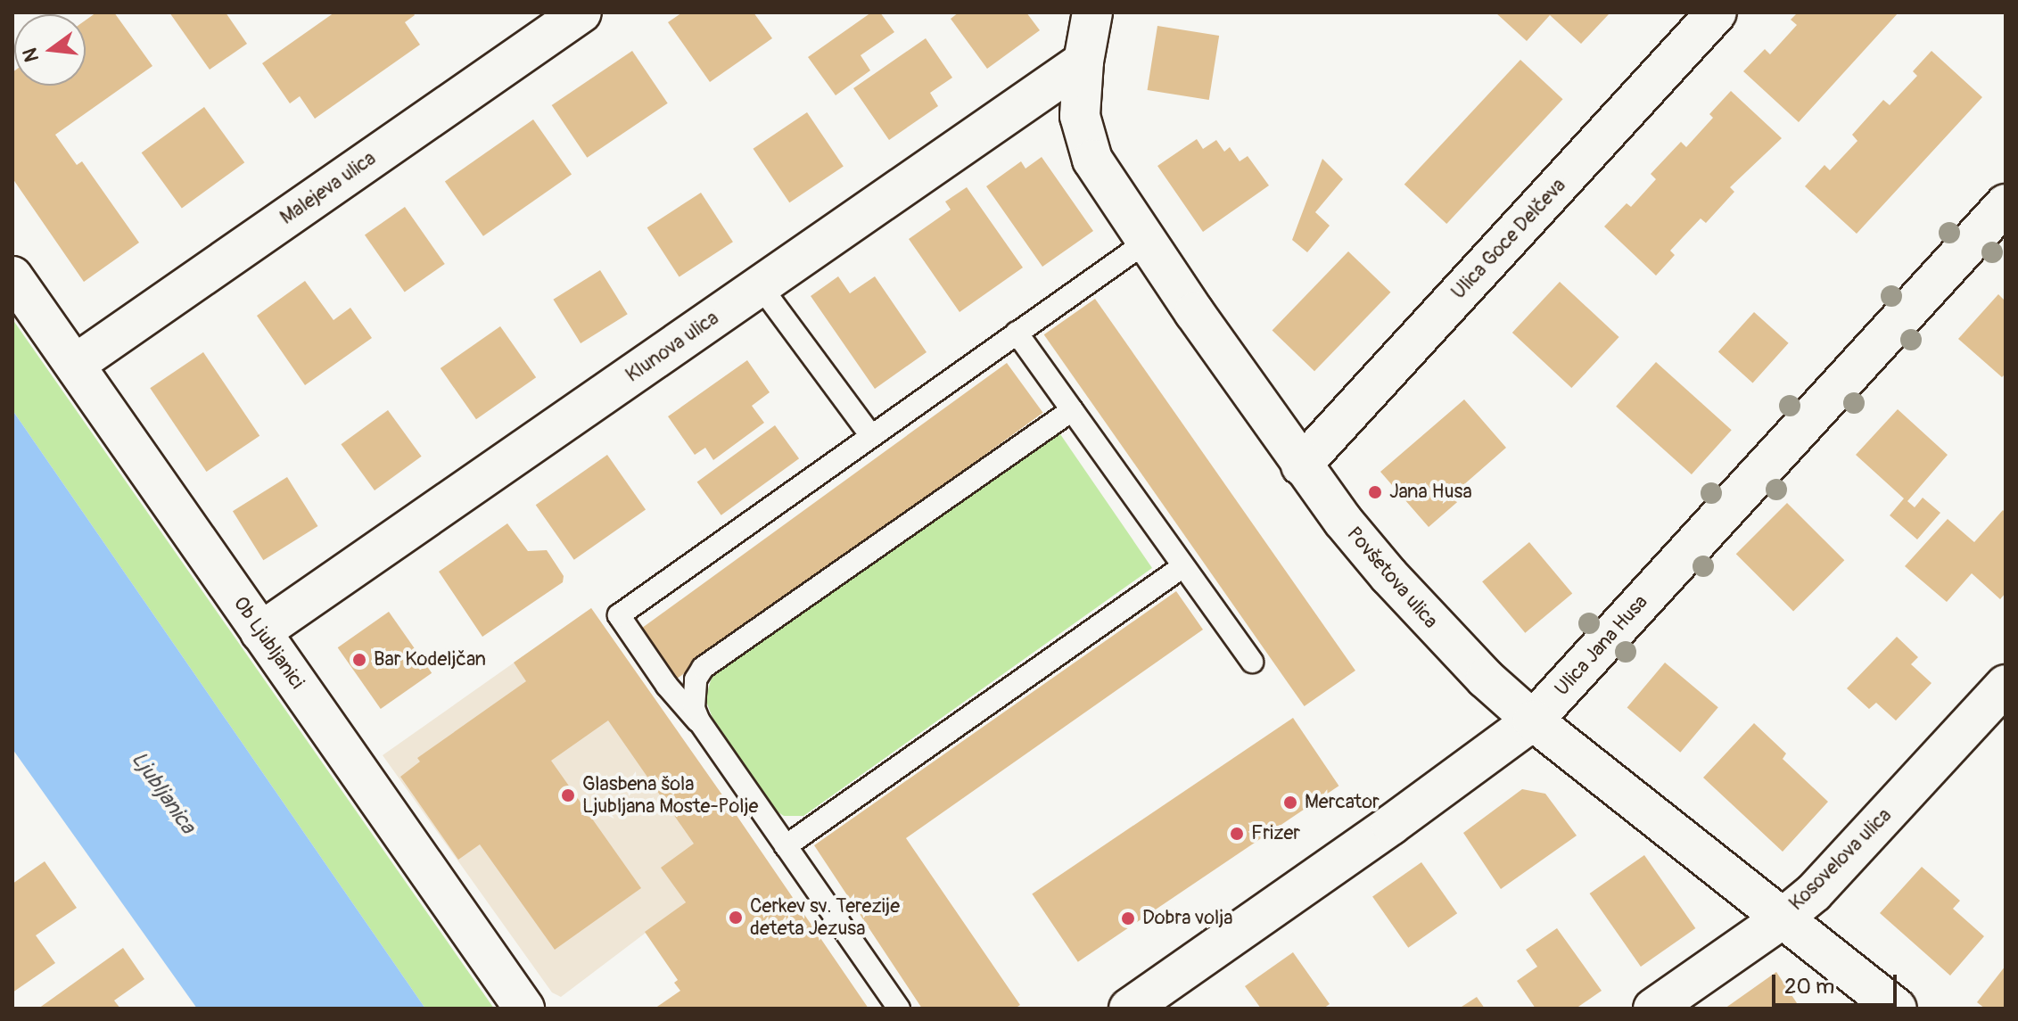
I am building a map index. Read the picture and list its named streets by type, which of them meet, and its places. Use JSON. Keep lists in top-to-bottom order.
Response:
{
  "streets": {
    "street": [
      "Malejeva ulica",
      "Ulica Goce Delčeva",
      "Klunova ulica",
      "Povšetova ulica",
      "Ob Ljubljanici",
      "Ulica Jana Husa",
      "Kosovelova ulica"
    ]
  },
  "crossings": [
    ["Malejeva ulica", "Ob Ljubljanici"],
    ["Ulica Goce Delčeva", "Povšetova ulica"],
    ["Klunova ulica", "Povšetova ulica"],
    ["Klunova ulica", "Ob Ljubljanici"],
    ["Povšetova ulica", "Ulica Jana Husa"],
    ["Povšetova ulica", "Kosovelova ulica"]
  ],
  "water": ["Ljubljanica"],
  "places": [
    "Jana Husa",
    "Bar Kodeljčan",
    "Glasbena šola Ljubljana Moste-Polje",
    "Mercator",
    "Frizer",
    "Cerkev sv. Terezije deteta Jezusa",
    "Dobra volja"
  ],
  "scale_bar": "20 m",
  "north": "left"
}
